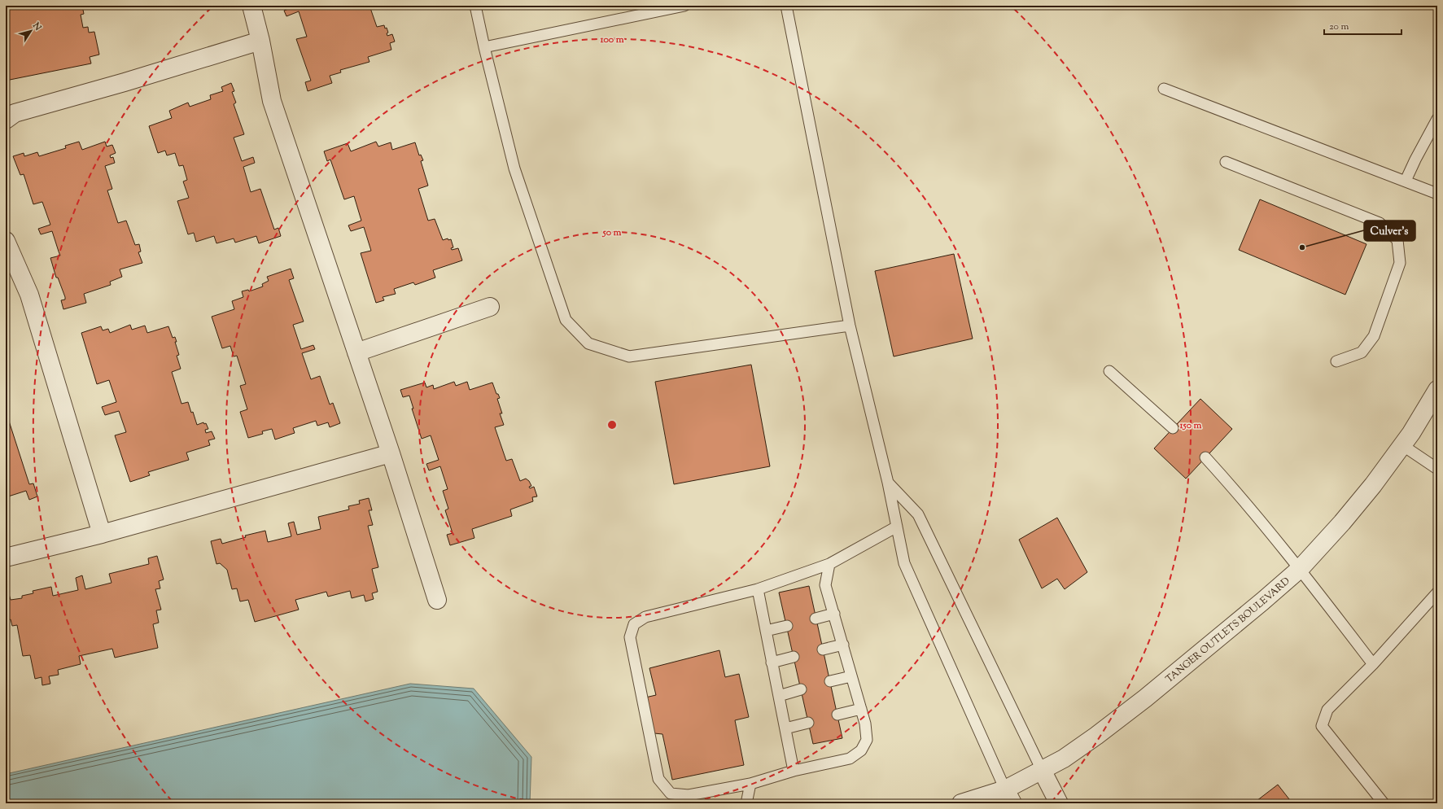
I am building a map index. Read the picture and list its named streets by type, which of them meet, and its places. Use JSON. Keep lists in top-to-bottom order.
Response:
{
  "streets": {
    "street": ["TANGER OUTLETS BOULEVARD"]
  },
  "places": ["Culver's"],
  "scale_bar": "20 m",
  "north": "top right",
  "rings": ["100 m", "50 m", "150 m"]
}
